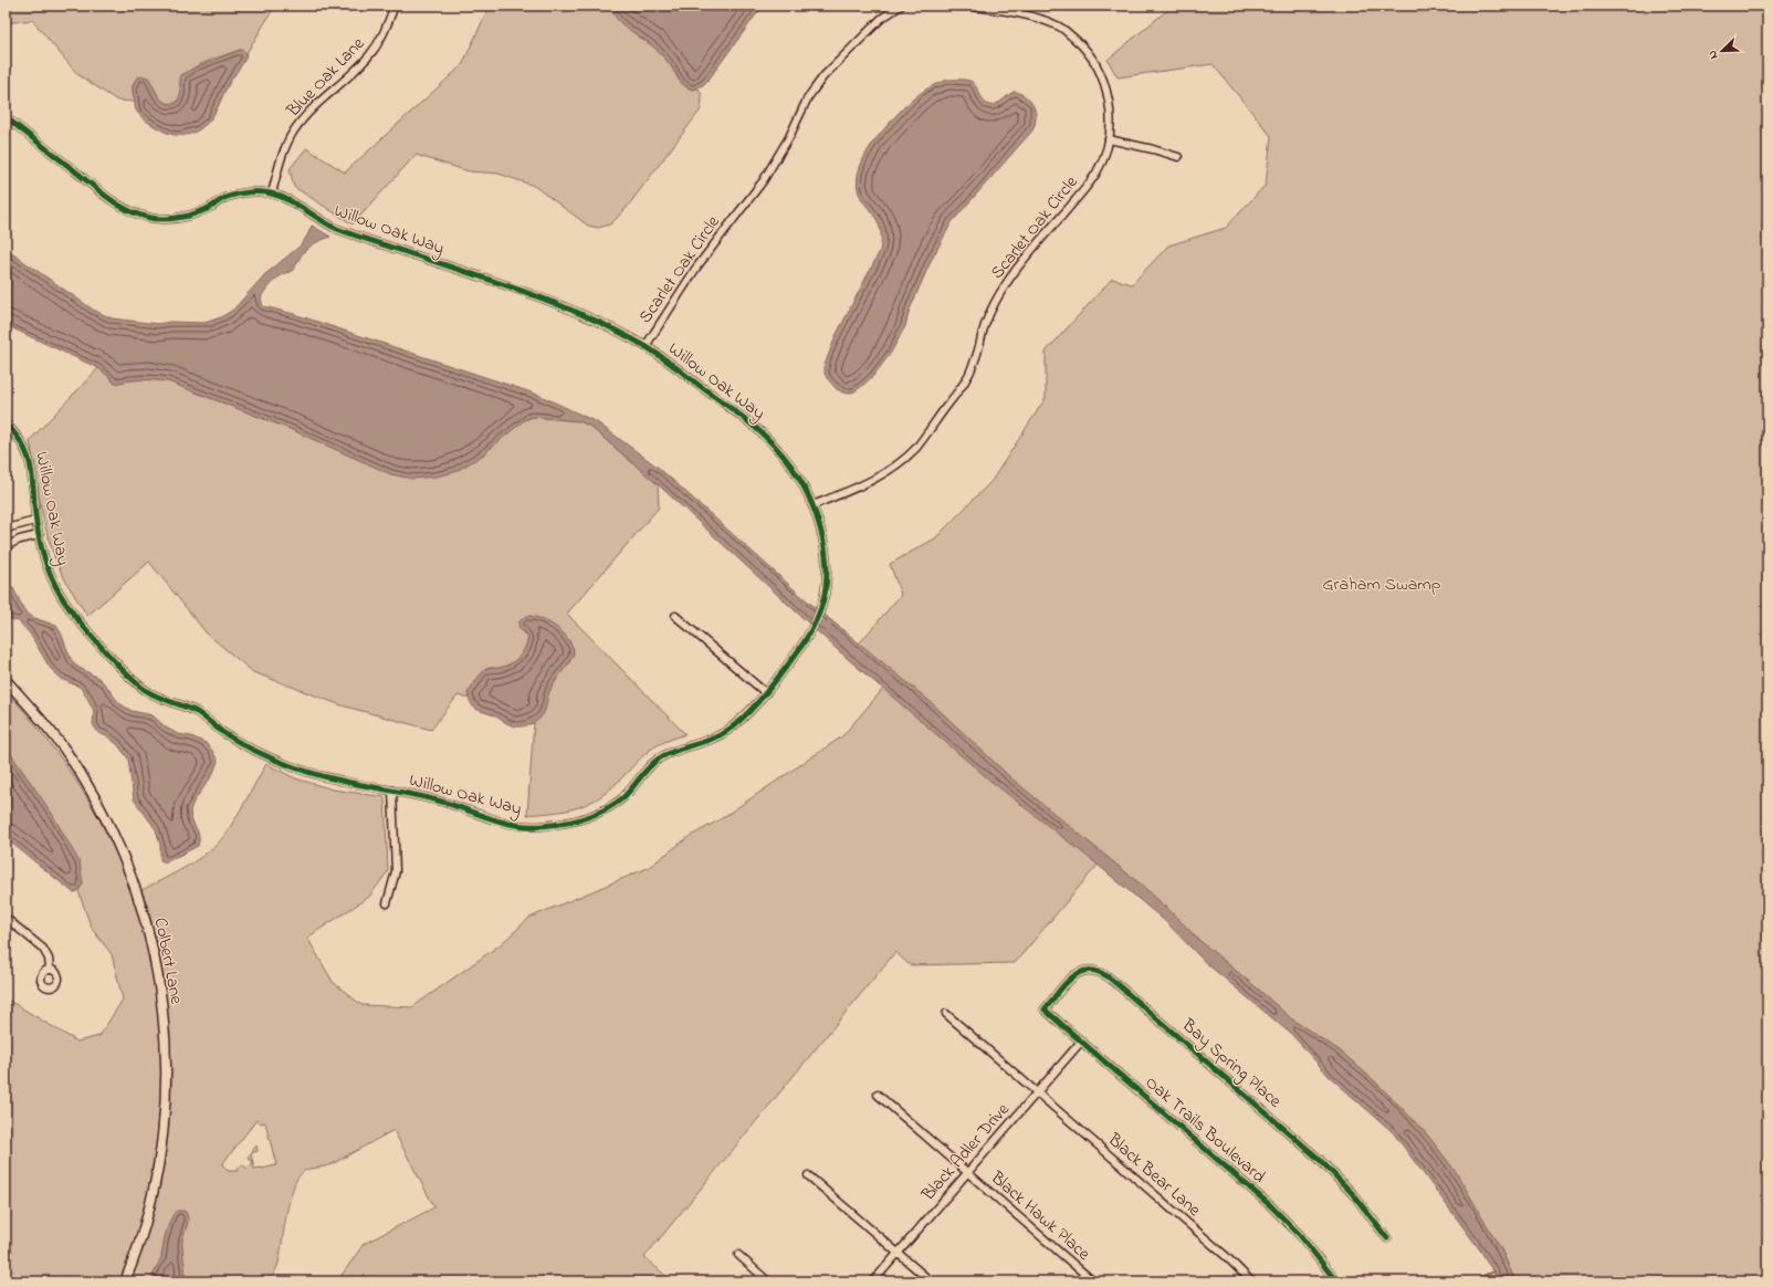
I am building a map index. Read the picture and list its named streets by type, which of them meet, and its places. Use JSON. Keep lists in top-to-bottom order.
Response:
{
  "streets": {
    "street": [
      "Blue Oak Lane",
      "Scarlet Oak Circle",
      "Willow Oak Way",
      "Colbert Lane",
      "Bay Spring Place",
      "Oak Trails Boulevard",
      "Black Adler Drive",
      "Black Bear Lane",
      "Black Hawk Place"
    ]
  },
  "crossings": [
    ["Blue Oak Lane", "Willow Oak Way"],
    ["Scarlet Oak Circle", "Willow Oak Way"],
    ["Bay Spring Place", "Oak Trails Boulevard"],
    ["Oak Trails Boulevard", "Black Adler Drive"],
    ["Black Adler Drive", "Black Bear Lane"],
    ["Black Adler Drive", "Black Hawk Place"]
  ],
  "parks": ["Graham Swamp"],
  "north": "bottom left"
}
